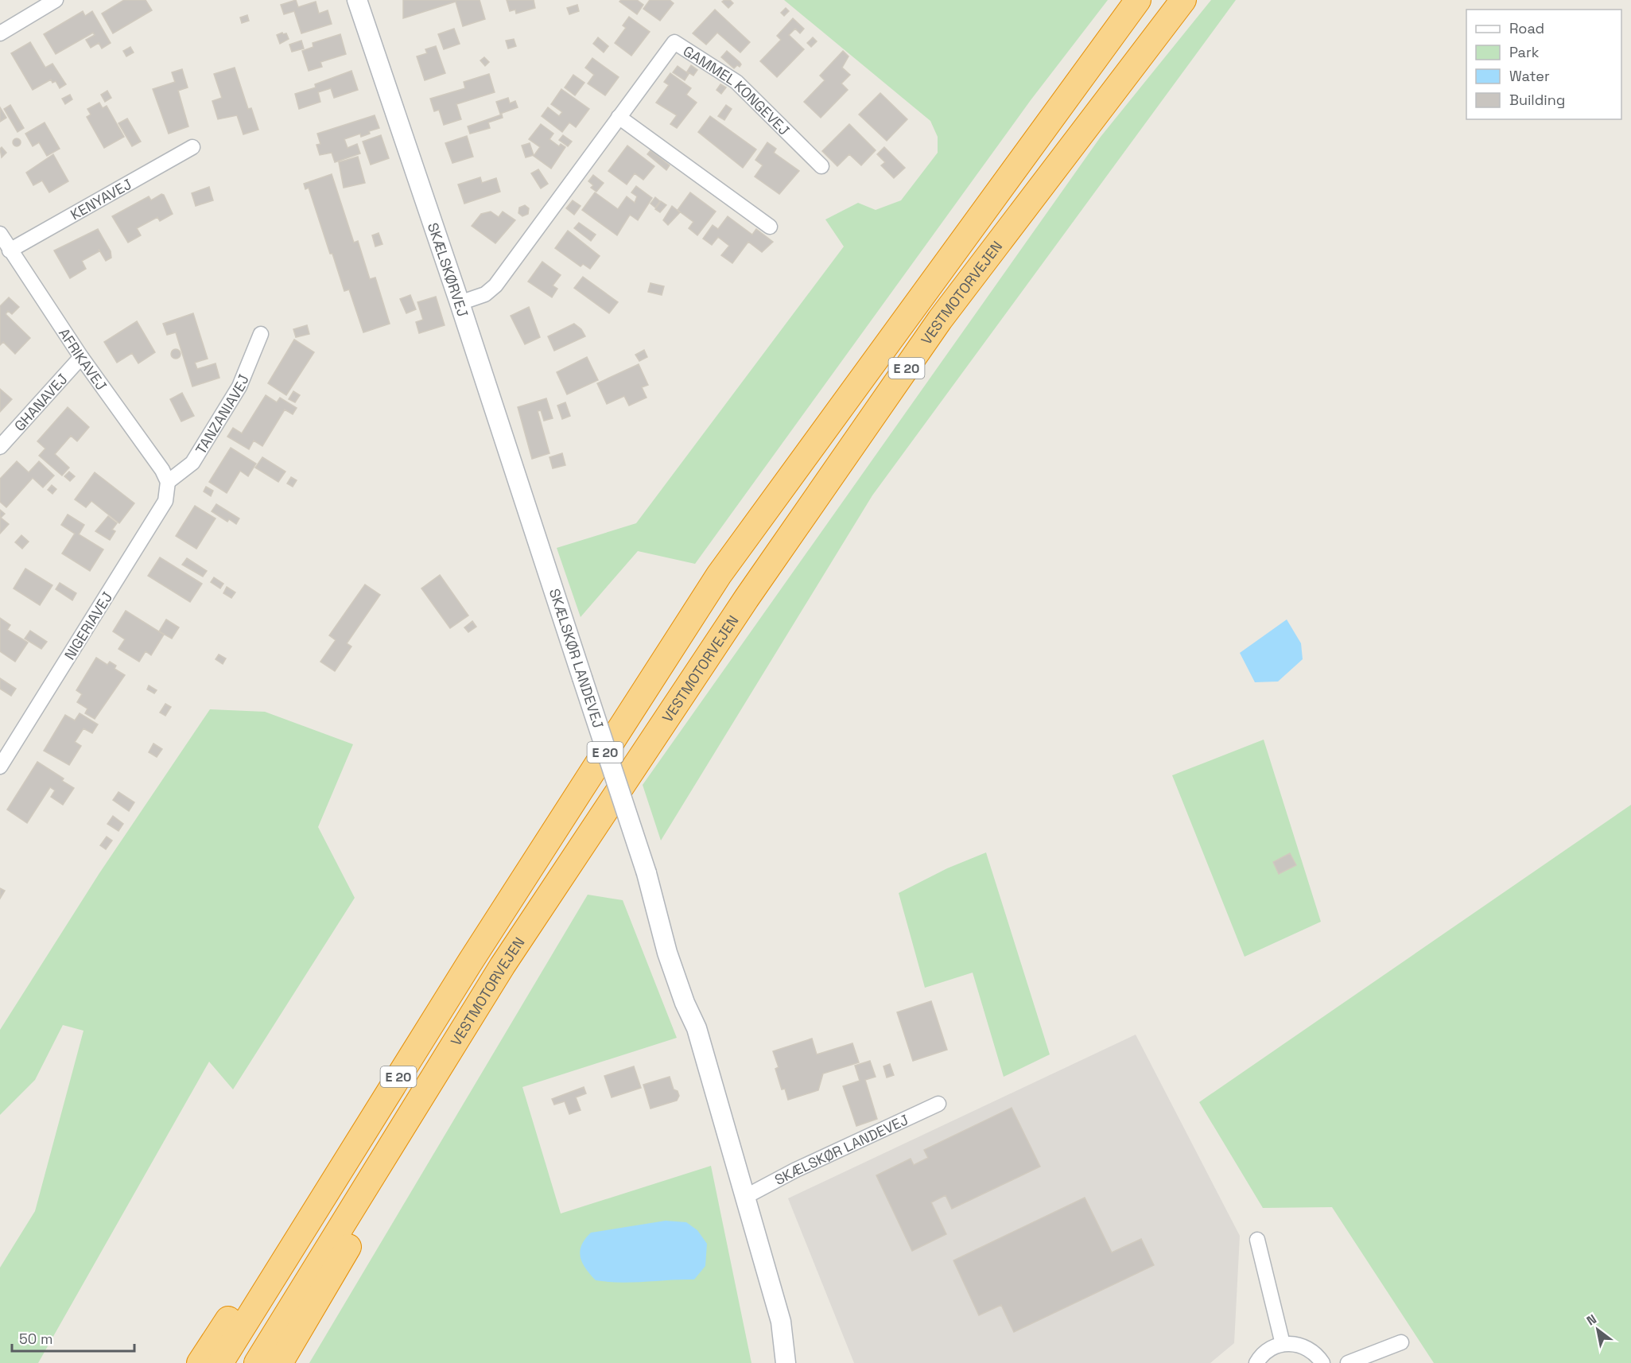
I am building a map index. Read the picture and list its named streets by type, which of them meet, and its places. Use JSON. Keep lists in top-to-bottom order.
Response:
{
  "streets": {
    "highway": ["VESTMOTORVEJEN", "E 20"],
    "street": [
      "GAMMEL KONGEVEJ",
      "KENYAVEJ",
      "SKÆLSKØRVEJ",
      "AFRIKAVEJ",
      "GHANAVEJ",
      "TANZANIAVEJ",
      "NIGERIAVEJ",
      "SKÆLSKØR LANDEVEJ"
    ]
  },
  "crossings": [
    ["GAMMEL KONGEVEJ", "SKÆLSKØRVEJ"],
    ["KENYAVEJ", "AFRIKAVEJ"],
    ["SKÆLSKØRVEJ", "SKÆLSKØR LANDEVEJ"],
    ["AFRIKAVEJ", "GHANAVEJ"],
    ["AFRIKAVEJ", "TANZANIAVEJ"],
    ["AFRIKAVEJ", "NIGERIAVEJ"],
    ["TANZANIAVEJ", "NIGERIAVEJ"]
  ],
  "legend": [
    "Road",
    "Park",
    "Water",
    "Building"
  ],
  "scale_bar": "50 m",
  "north": "top left"
}
